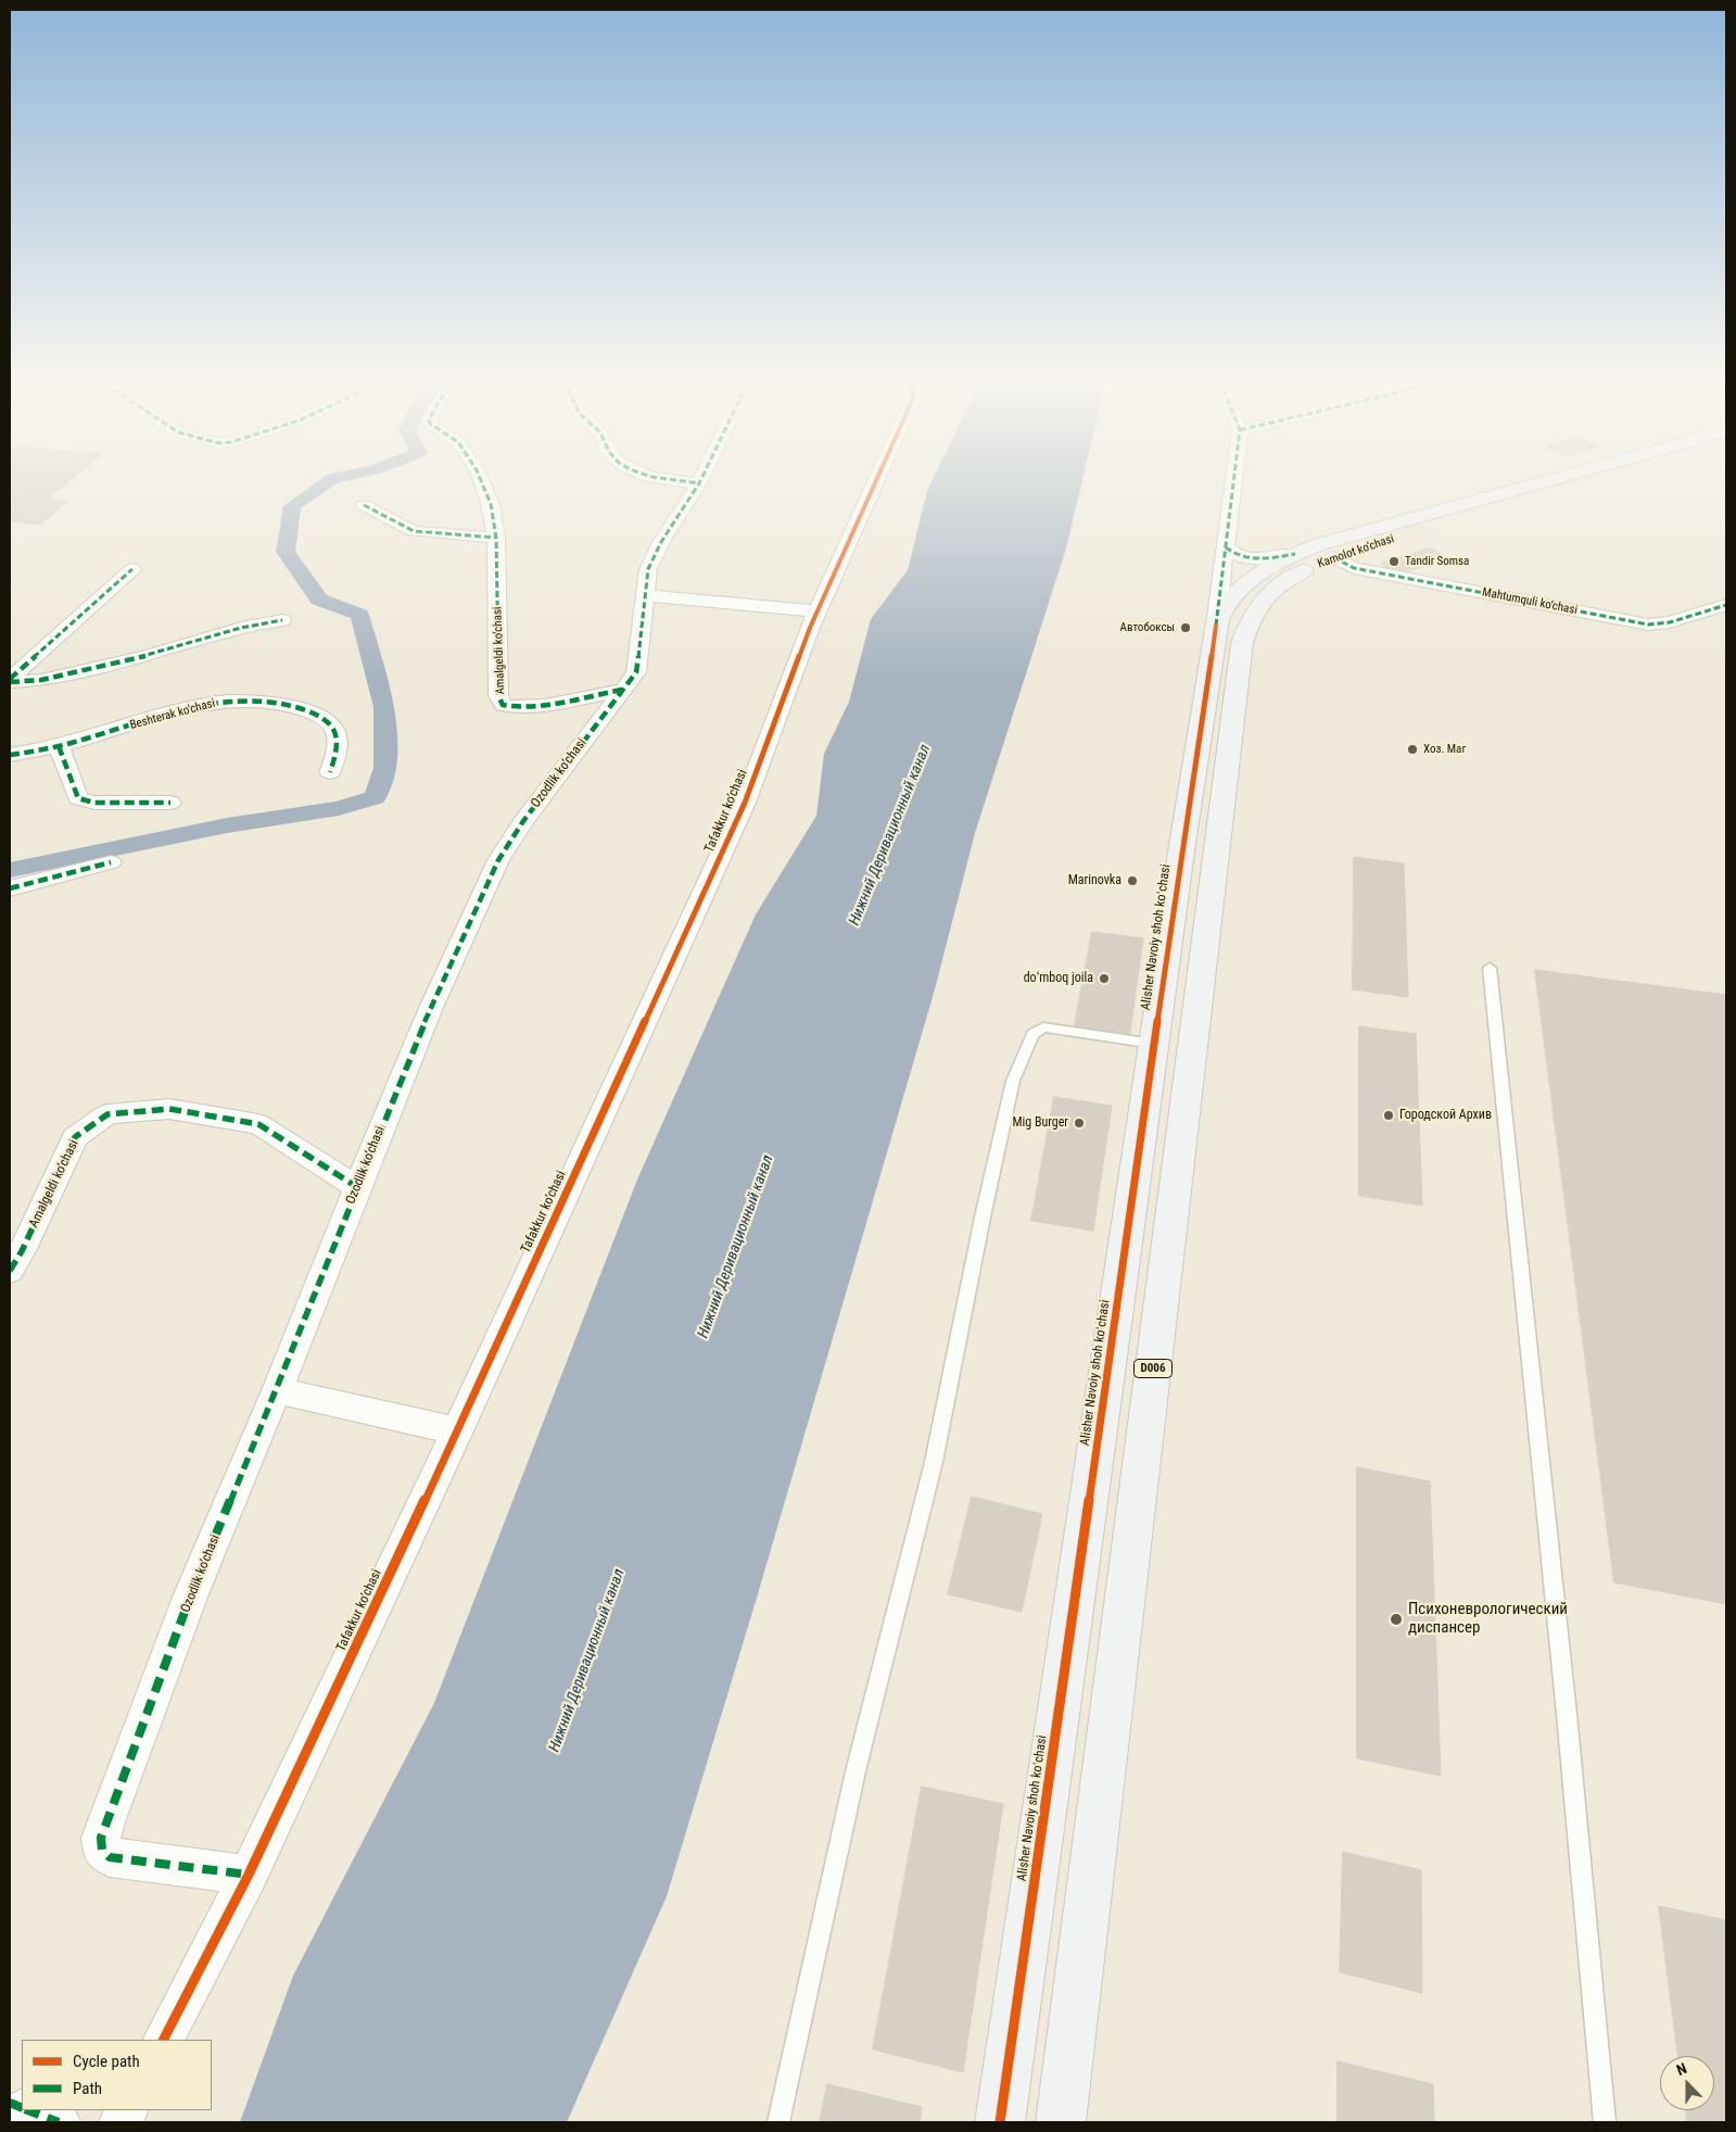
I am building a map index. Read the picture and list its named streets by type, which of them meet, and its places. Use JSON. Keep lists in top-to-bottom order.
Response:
{
  "streets": {
    "main road": ["Kamolot ko‘chasi", "Alisher Navoiy shoh koʻchasi", "D006"],
    "street": [
      "Mahtumquli ko‘chasi",
      "Amalgeldi ko‘chasi",
      "Beshterak ko‘chasi",
      "Ozodlik ko‘chasi",
      "Tafakkur ko‘chasi"
    ]
  },
  "crossings": [
    ["Kamolot ko‘chasi", "Mahtumquli ko‘chasi"],
    ["Kamolot ko‘chasi", "D006"],
    ["Amalgeldi ko‘chasi", "Ozodlik ko‘chasi"],
    ["Ozodlik ko‘chasi", "Tafakkur ko‘chasi"],
    ["Alisher Navoiy shoh koʻchasi", "D006"]
  ],
  "water": ["Нижний Деривационный канал"],
  "places": [
    "Tandir Somsa",
    "Автобоксы",
    "Хоз. Маг",
    "Marinovka",
    "doʻmboq joila",
    "Городской Архив",
    "Mig Burger",
    "Психоневрологический диспансер"
  ],
  "legend": ["Cycle path", "Path"],
  "north": "top"
}
